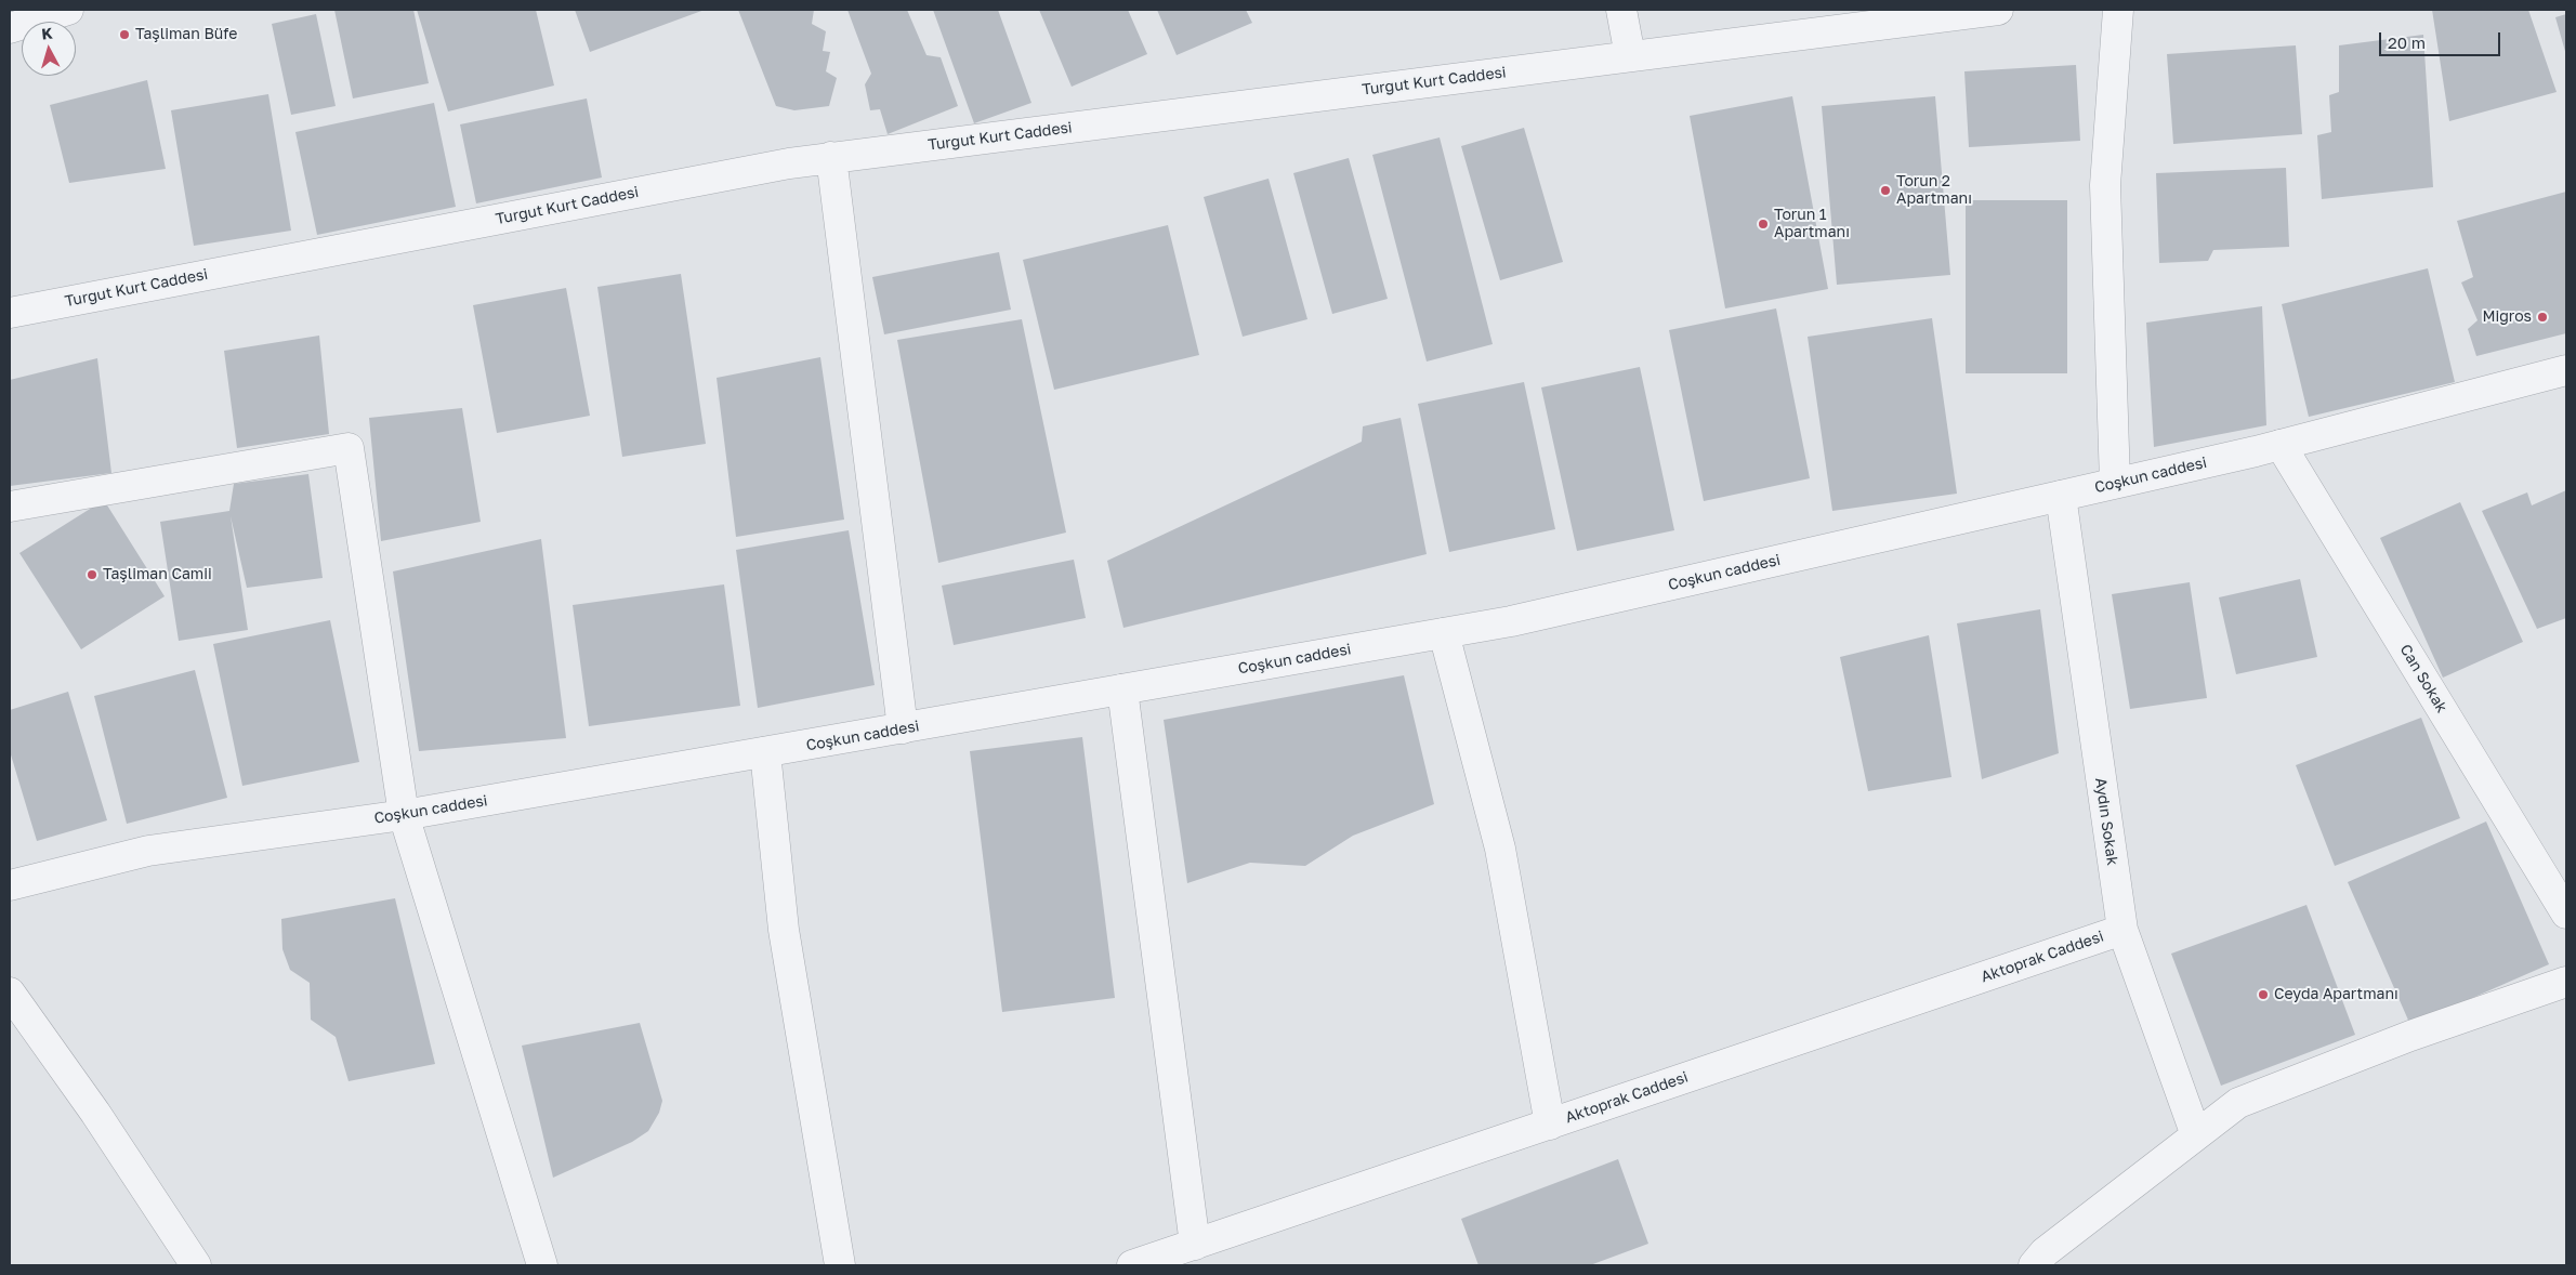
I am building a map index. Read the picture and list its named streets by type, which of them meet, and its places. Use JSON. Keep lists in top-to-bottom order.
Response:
{
  "streets": {
    "street": [
      "Turgut Kurt Caddesi",
      "Coşkun caddesi",
      "Can Sokak",
      "Aydın Sokak",
      "Aktoprak Caddesi"
    ]
  },
  "crossings": [
    ["Coşkun caddesi", "Can Sokak"],
    ["Coşkun caddesi", "Aydın Sokak"],
    ["Aydın Sokak", "Aktoprak Caddesi"]
  ],
  "places": [
    "Taşliman Büfe",
    "Torun 2 Apartmanı",
    "Torun 1 Apartmanı",
    "Migros",
    "Taşliman Camii",
    "Ceyda Apartmanı"
  ],
  "scale_bar": "20 m",
  "north": "top"
}
